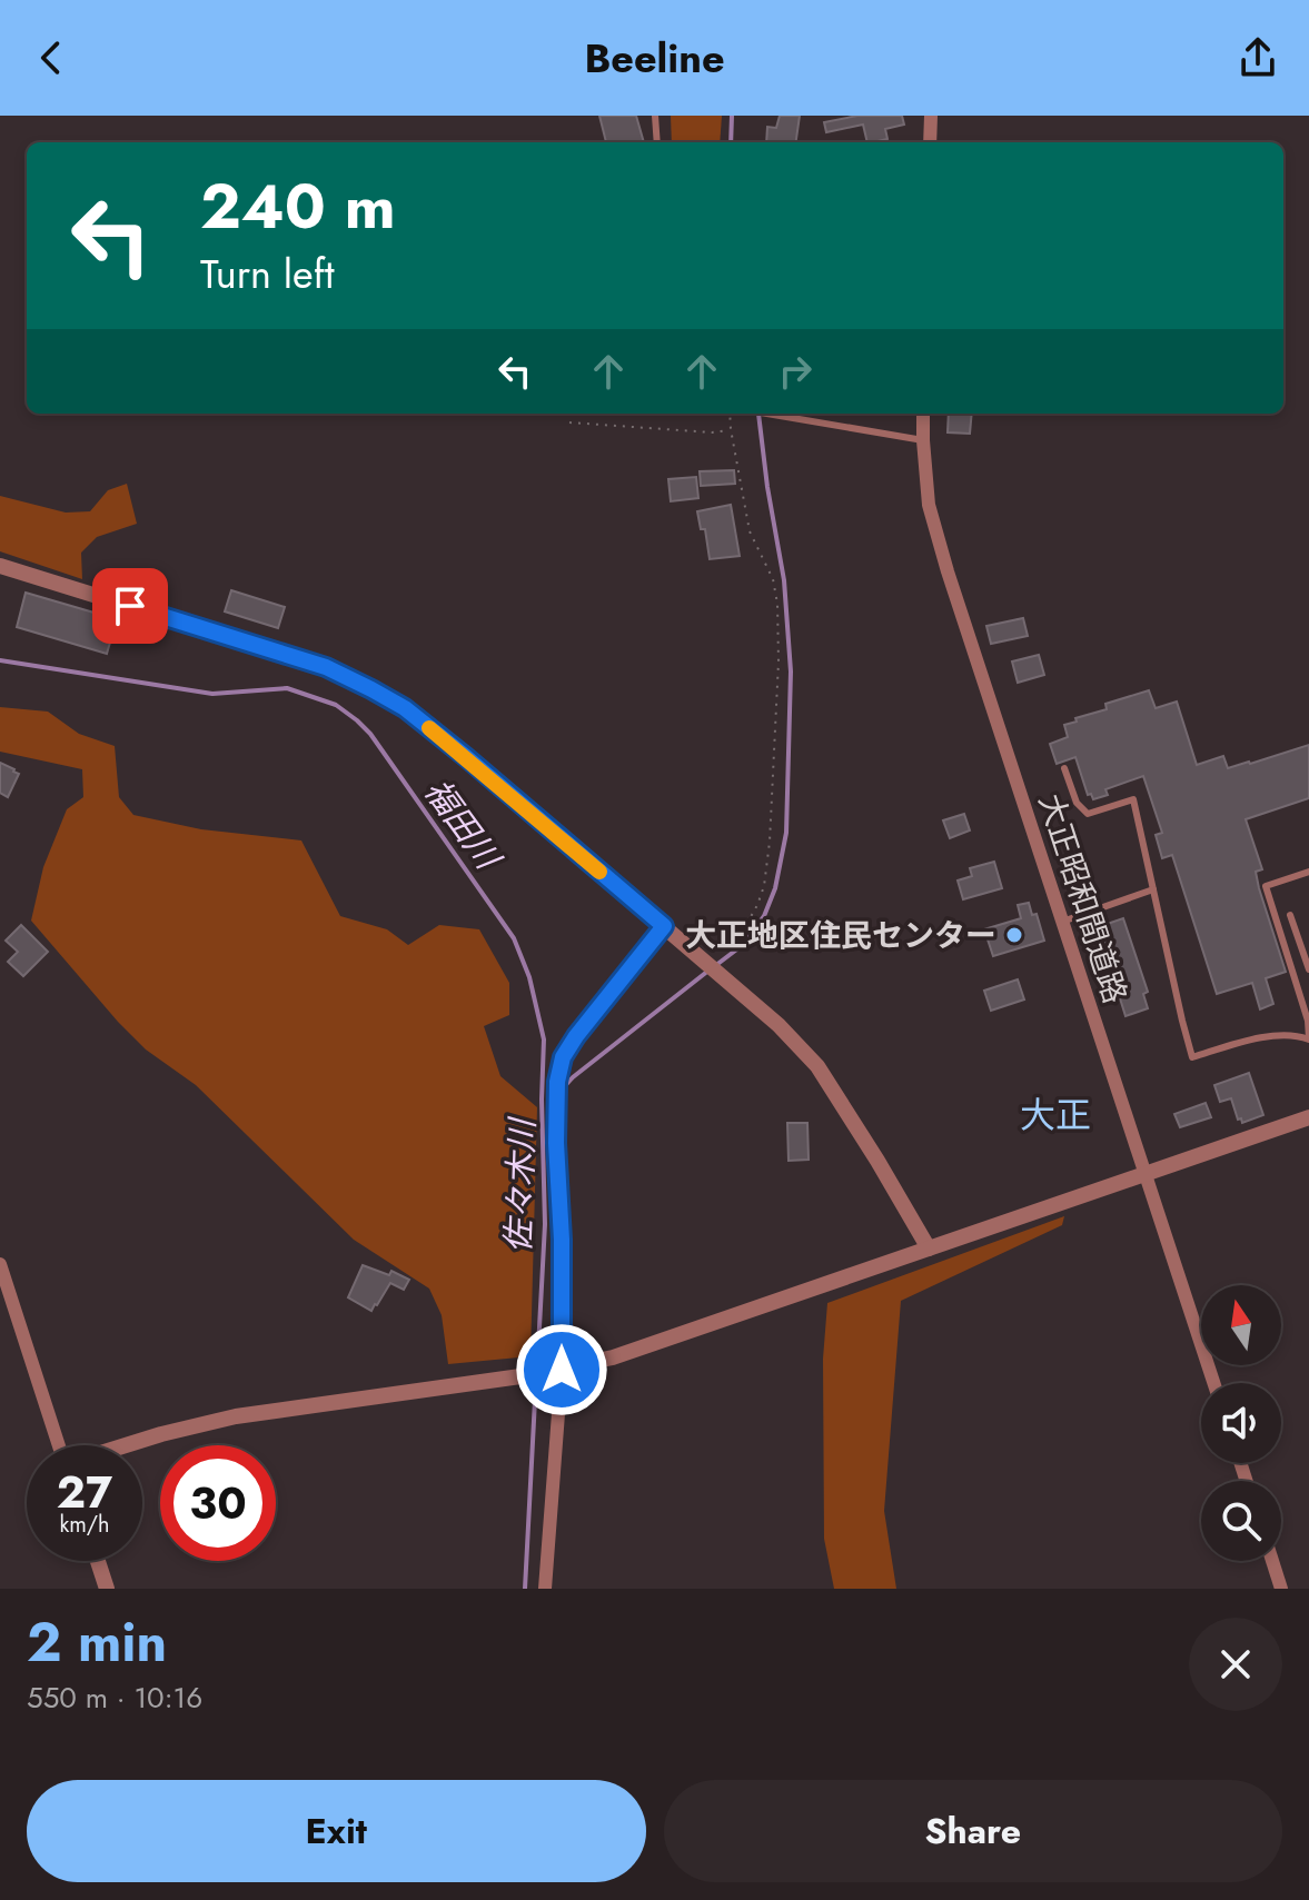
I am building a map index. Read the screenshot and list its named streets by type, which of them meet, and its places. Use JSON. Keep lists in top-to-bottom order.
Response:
{
  "streets": {
    "street": ["大正昭和間道路"]
  },
  "districts": ["大正"],
  "water": ["福田川", "佐々木川"],
  "places": ["大正地区住民センター"],
  "north": "top",
  "page": {
    "header": "Beeline",
    "turn": ["240 m", "Turn left"],
    "speed": "27 km/h",
    "limit": "30",
    "heading": ["2 min", "550 m · 10:16"],
    "buttons": ["Exit", "Share"]
  }
}
